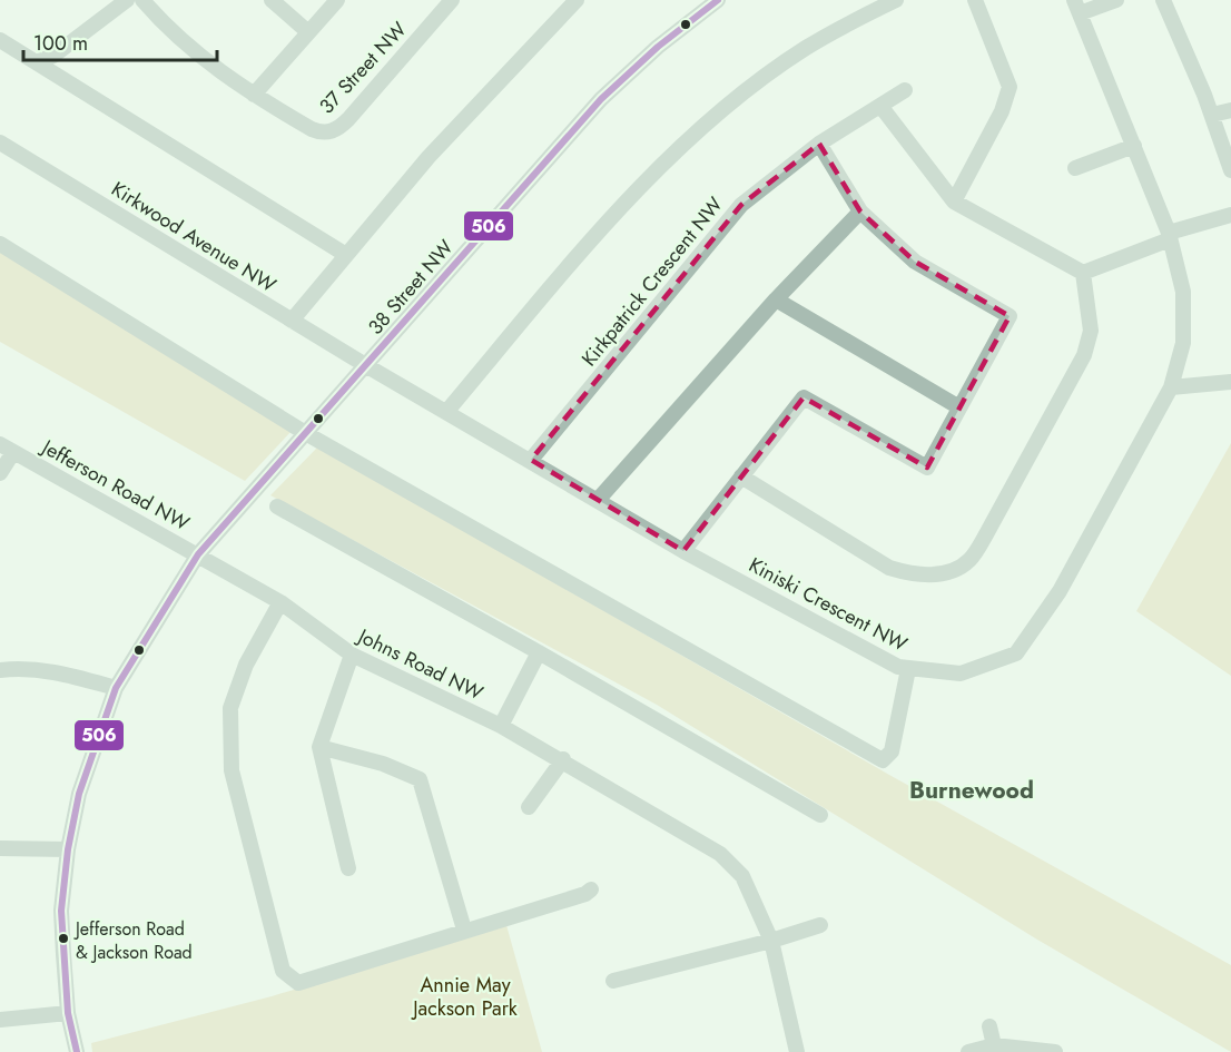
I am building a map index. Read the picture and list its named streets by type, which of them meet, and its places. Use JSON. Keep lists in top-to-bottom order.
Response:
{
  "streets": {
    "street": [
      "37 Street NW",
      "Kirkwood Avenue NW",
      "Kirkpatrick Crescent NW",
      "38 Street NW",
      "Jefferson Road NW",
      "Kiniski Crescent NW",
      "Johns Road NW"
    ]
  },
  "crossings": [
    ["Kirkwood Avenue NW", "38 Street NW"],
    ["Kirkwood Avenue NW", "Kiniski Crescent NW"],
    ["Kirkpatrick Crescent NW", "Kiniski Crescent NW"],
    ["38 Street NW", "Jefferson Road NW"],
    ["38 Street NW", "Kiniski Crescent NW"],
    ["38 Street NW", "Johns Road NW"],
    ["Jefferson Road NW", "Johns Road NW"]
  ],
  "districts": ["Burnewood"],
  "parks": ["Annie May Jackson Park"],
  "places": ["Jefferson Road & Jackson Road"],
  "lines": ["transit line 506"],
  "scale_bar": "100 m"
}
